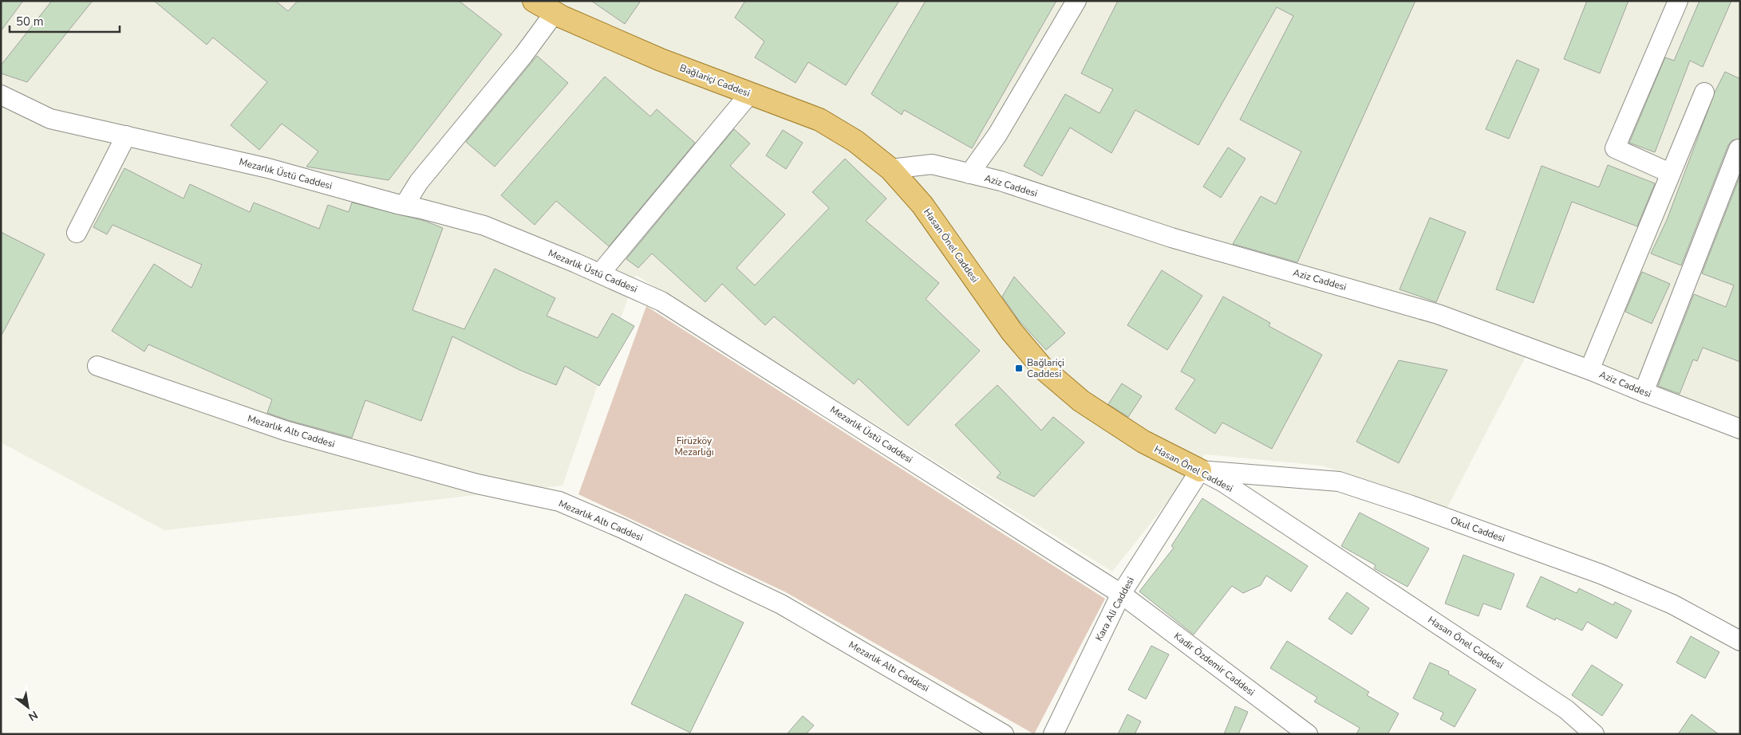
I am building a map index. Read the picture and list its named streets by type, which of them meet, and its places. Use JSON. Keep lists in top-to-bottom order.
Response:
{
  "streets": {
    "main road": ["Bağlariçi Caddesi", "Hasan Önel Caddesi"],
    "street": [
      "Mezarlık Üstü Caddesi",
      "Aziz Caddesi",
      "Mezarlık Altı Caddesi",
      "Okul Caddesi",
      "Kara Ali Caddesi",
      "Kadir Özdemir Caddesi"
    ]
  },
  "crossings": [
    ["Bağlariçi Caddesi", "Aziz Caddesi"],
    ["Bağlariçi Caddesi", "Hasan Önel Caddesi"],
    ["Mezarlık Üstü Caddesi", "Kara Ali Caddesi"],
    ["Mezarlık Üstü Caddesi", "Kadir Özdemir Caddesi"],
    ["Aziz Caddesi", "Hasan Önel Caddesi"],
    ["Hasan Önel Caddesi", "Okul Caddesi"],
    ["Hasan Önel Caddesi", "Kara Ali Caddesi"],
    ["Okul Caddesi", "Kara Ali Caddesi"],
    ["Kara Ali Caddesi", "Kadir Özdemir Caddesi"]
  ],
  "parks": ["Firüzköy Mezarlığı"],
  "places": {
    "transit": ["Bağlariçi Caddesi"]
  },
  "scale_bar": "50 m",
  "north": "bottom right"
}
